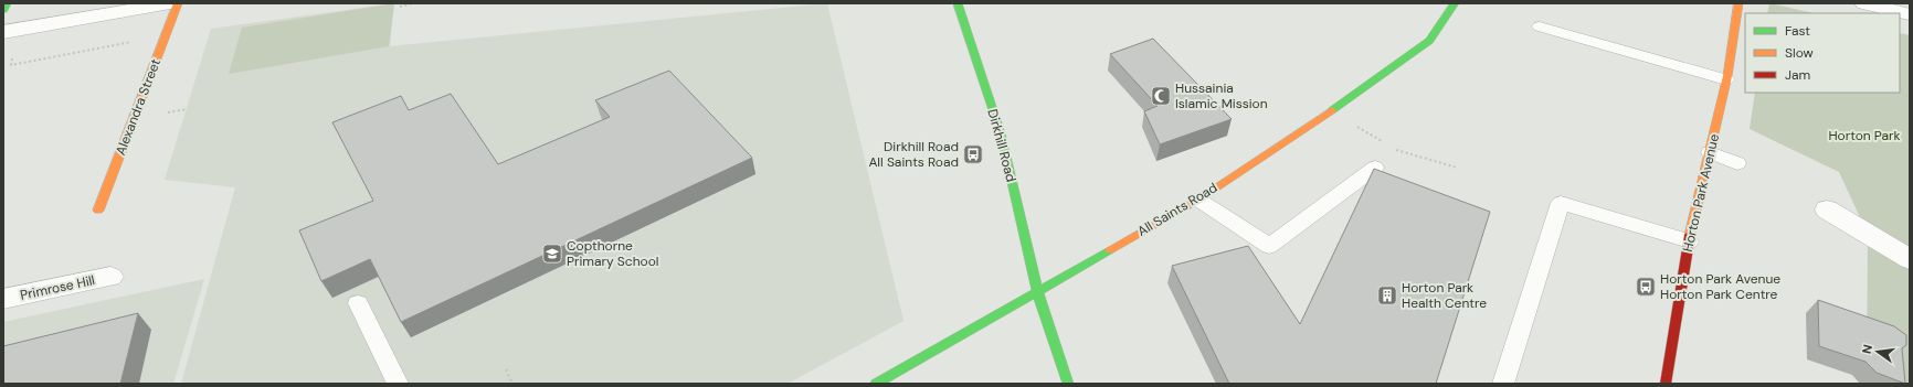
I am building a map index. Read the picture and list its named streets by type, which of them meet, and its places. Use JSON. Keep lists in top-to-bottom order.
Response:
{
  "streets": {
    "street": [
      "Alexandra Street",
      "Dirkhill Road",
      "Horton Park Avenue",
      "All Saints Road",
      "Primrose Hill"
    ]
  },
  "crossings": [
    ["Dirkhill Road", "All Saints Road"]
  ],
  "parks": ["Horton Park"],
  "places": {
    "mosque": ["Hussainia Islamic Mission"],
    "bus stop": ["Dirkhill Road All Saints Road", "Horton Park Avenue Horton Park Centre"],
    "school or university": ["Copthorne Primary School"],
    "building": ["Horton Park Health Centre"]
  },
  "legend": ["Fast", "Slow", "Jam"],
  "north": "left"
}
